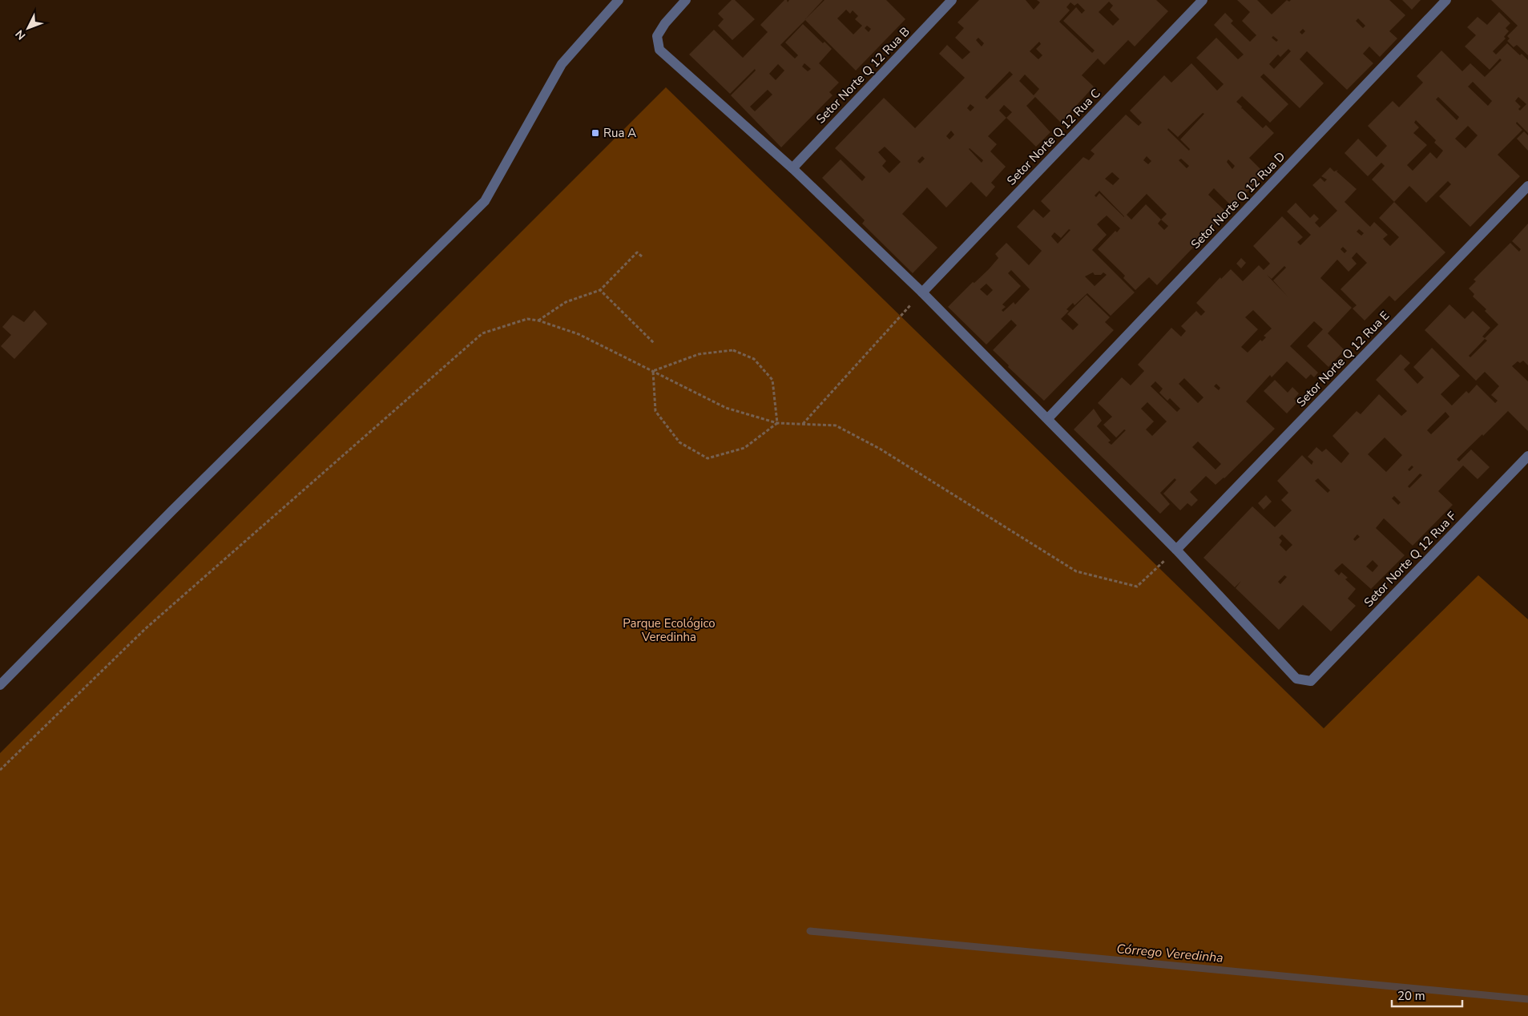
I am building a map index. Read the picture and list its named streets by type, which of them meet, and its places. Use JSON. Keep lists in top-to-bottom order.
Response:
{
  "streets": {
    "street": [
      "Setor Norte Q 12 Rua B",
      "Setor Norte Q 12 Rua C",
      "Setor Norte Q 12 Rua D",
      "Setor Norte Q 12 Rua E",
      "Setor Norte Q 12 Rua F"
    ]
  },
  "crossings": [
    ["Setor Norte Q 12 Rua E", "Setor Norte Q 12 Rua F"]
  ],
  "water": ["Córrego Veredinha"],
  "parks": ["Parque Ecológico Veredinha"],
  "places": {
    "transit": ["Rua A"]
  },
  "scale_bar": "20 m",
  "north": "bottom left"
}
